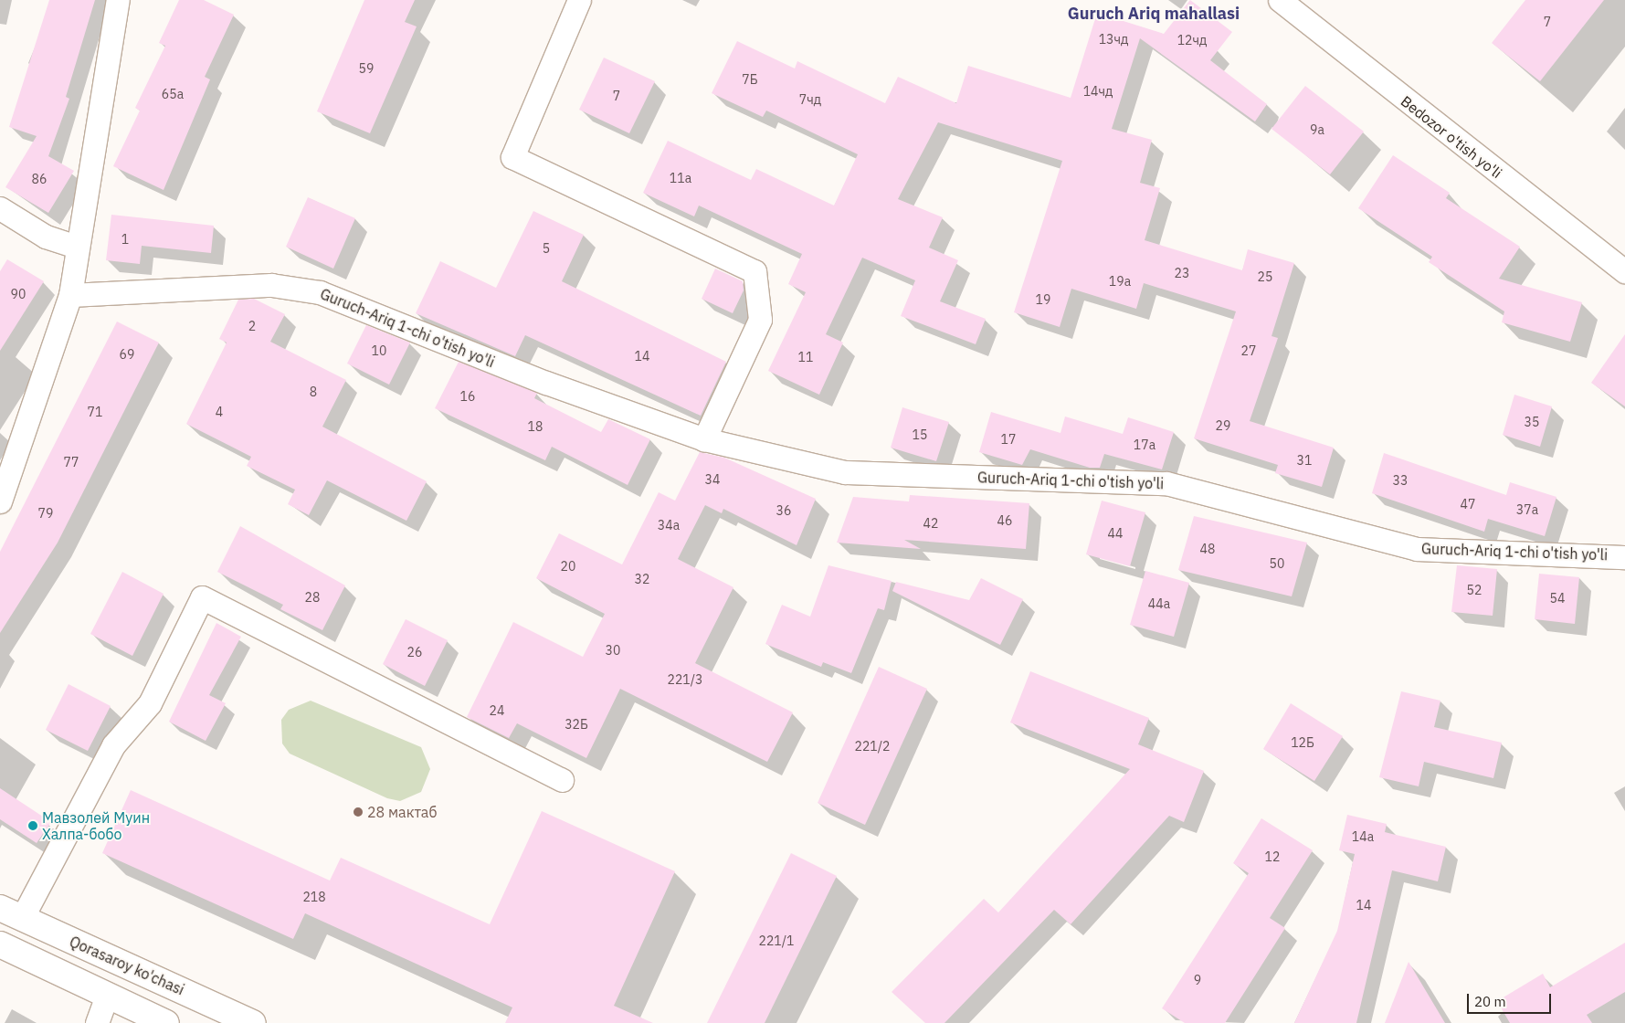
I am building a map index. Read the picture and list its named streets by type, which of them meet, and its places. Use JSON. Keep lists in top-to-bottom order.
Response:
{
  "streets": {
    "main road": ["Qorasaroy ko'chasi"],
    "street": ["Bedozor o'tish yo'li", "Guruch-Ariq 1-chi o'tish yo'li"]
  },
  "districts": ["Guruch Ariq mahallasi"],
  "places": ["28 мактаб", "Мавзолей Муин Халпа-бобо"],
  "house_numbers": [
    "7",
    "13чд",
    "12чд",
    "59",
    "7Б",
    "14чд",
    "65a",
    "7",
    "7чд",
    "9a",
    "11а",
    "86",
    "1",
    "5",
    "23",
    "25",
    "19a",
    "90",
    "19",
    "2",
    "10",
    "27",
    "69",
    "14",
    "11",
    "8",
    "16",
    "71",
    "4",
    "35",
    "29",
    "18",
    "15",
    "17",
    "17a",
    "31",
    "77",
    "34",
    "33",
    "47",
    "37а",
    "36",
    "79",
    "46",
    "42",
    "34а",
    "44",
    "48",
    "50",
    "20",
    "32",
    "52",
    "28",
    "54",
    "44a",
    "30",
    "26",
    "221/3",
    "24",
    "32Б",
    "12Б",
    "221/2",
    "14а",
    "12",
    "218",
    "14",
    "221/1",
    "9"
  ],
  "scale_bar": "20 m"
}
